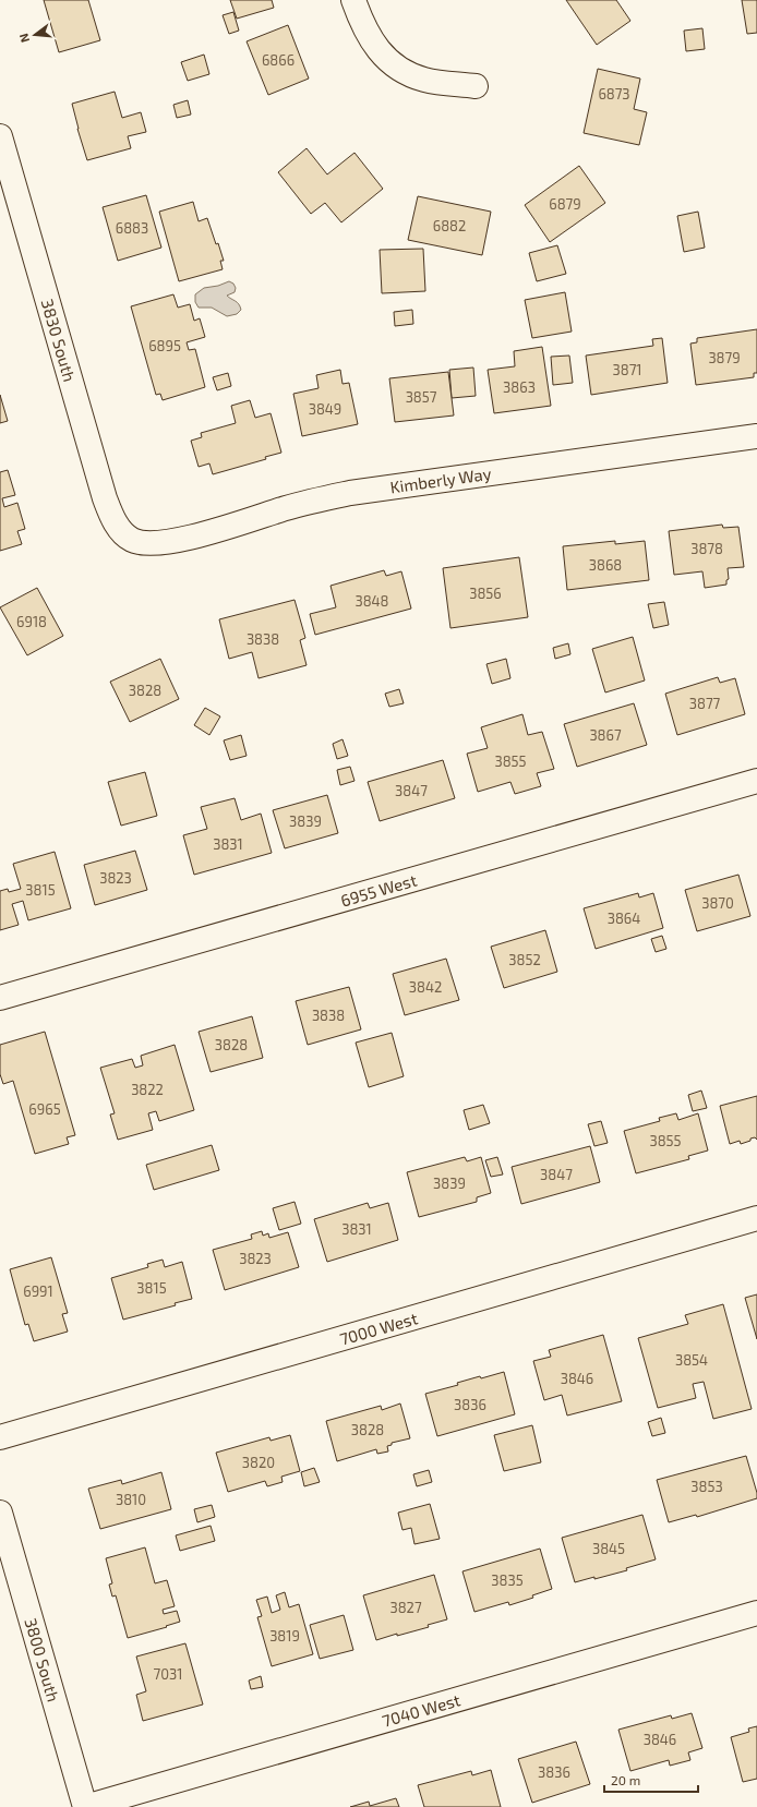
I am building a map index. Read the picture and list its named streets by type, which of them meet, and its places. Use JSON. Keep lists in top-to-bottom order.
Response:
{
  "streets": {
    "street": [
      "3830 South",
      "Kimberly Way",
      "6955 West",
      "7000 West",
      "3800 South",
      "7040 West"
    ]
  },
  "crossings": [
    ["3830 South", "Kimberly Way"],
    ["3800 South", "7040 West"]
  ],
  "house_numbers": [
    "6866",
    "6873",
    "6879",
    "6882",
    "6883",
    "6895",
    "3879",
    "3871",
    "3863",
    "3857",
    "3849",
    "3878",
    "3868",
    "3856",
    "3848",
    "6918",
    "3838",
    "3828",
    "3877",
    "3867",
    "3855",
    "3847",
    "3839",
    "3831",
    "3823",
    "3815",
    "3870",
    "3864",
    "3852",
    "3842",
    "3838",
    "3828",
    "3822",
    "6965",
    "3855",
    "3847",
    "3839",
    "3831",
    "3823",
    "3815",
    "6991",
    "3854",
    "3846",
    "3836",
    "3828",
    "3820",
    "3853",
    "3810",
    "3845",
    "3835",
    "3827",
    "3819",
    "7031",
    "3846",
    "3836"
  ],
  "scale_bar": "20 m",
  "north": "left"
}
